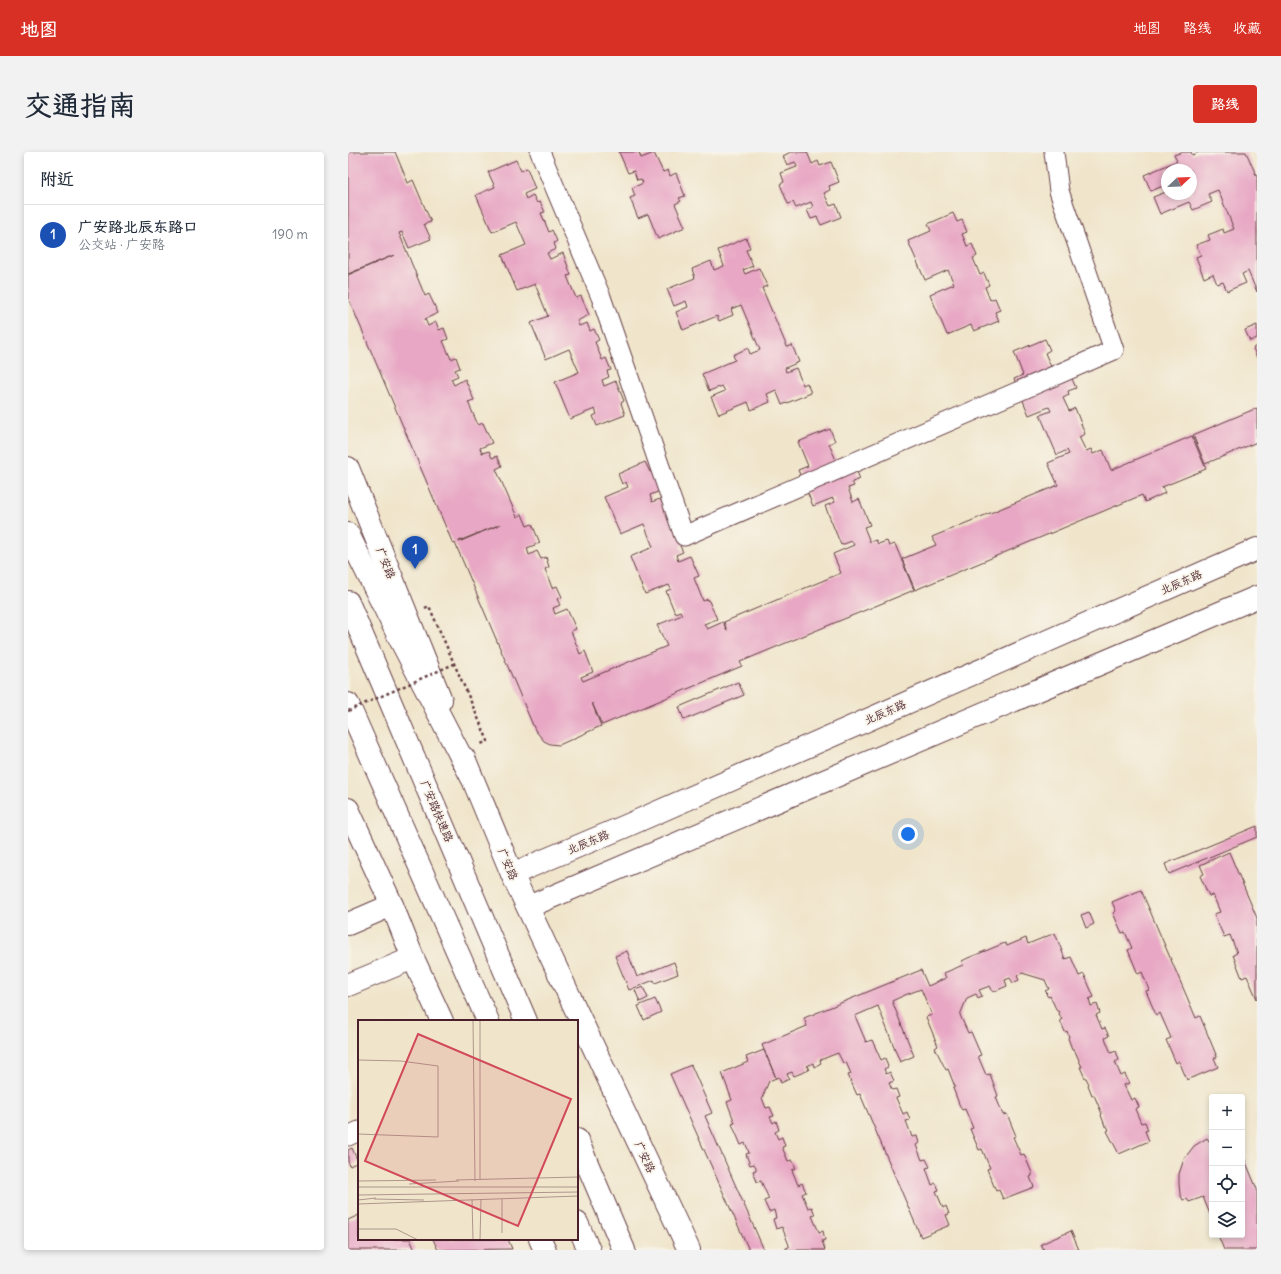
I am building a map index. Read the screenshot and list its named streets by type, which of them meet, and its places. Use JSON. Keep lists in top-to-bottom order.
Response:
{
  "streets": {
    "main road": ["广安路", "北辰东路", "广安路快速路"]
  },
  "crossings": [
    ["广安路", "北辰东路"]
  ],
  "north": "top right",
  "page": {
    "header": "地图",
    "nav": ["地图", "路线", "收藏"],
    "buttons": "路线",
    "title": "交通指南",
    "heading": "附近",
    "list": [
      {
        "mark": "1",
        "name": "广安路北辰东路口",
        "note": "公交站 · 广安路",
        "value": "190 m"
      }
    ],
    "pins": "1",
    "map_buttons": ["+", "−"]
  }
}
